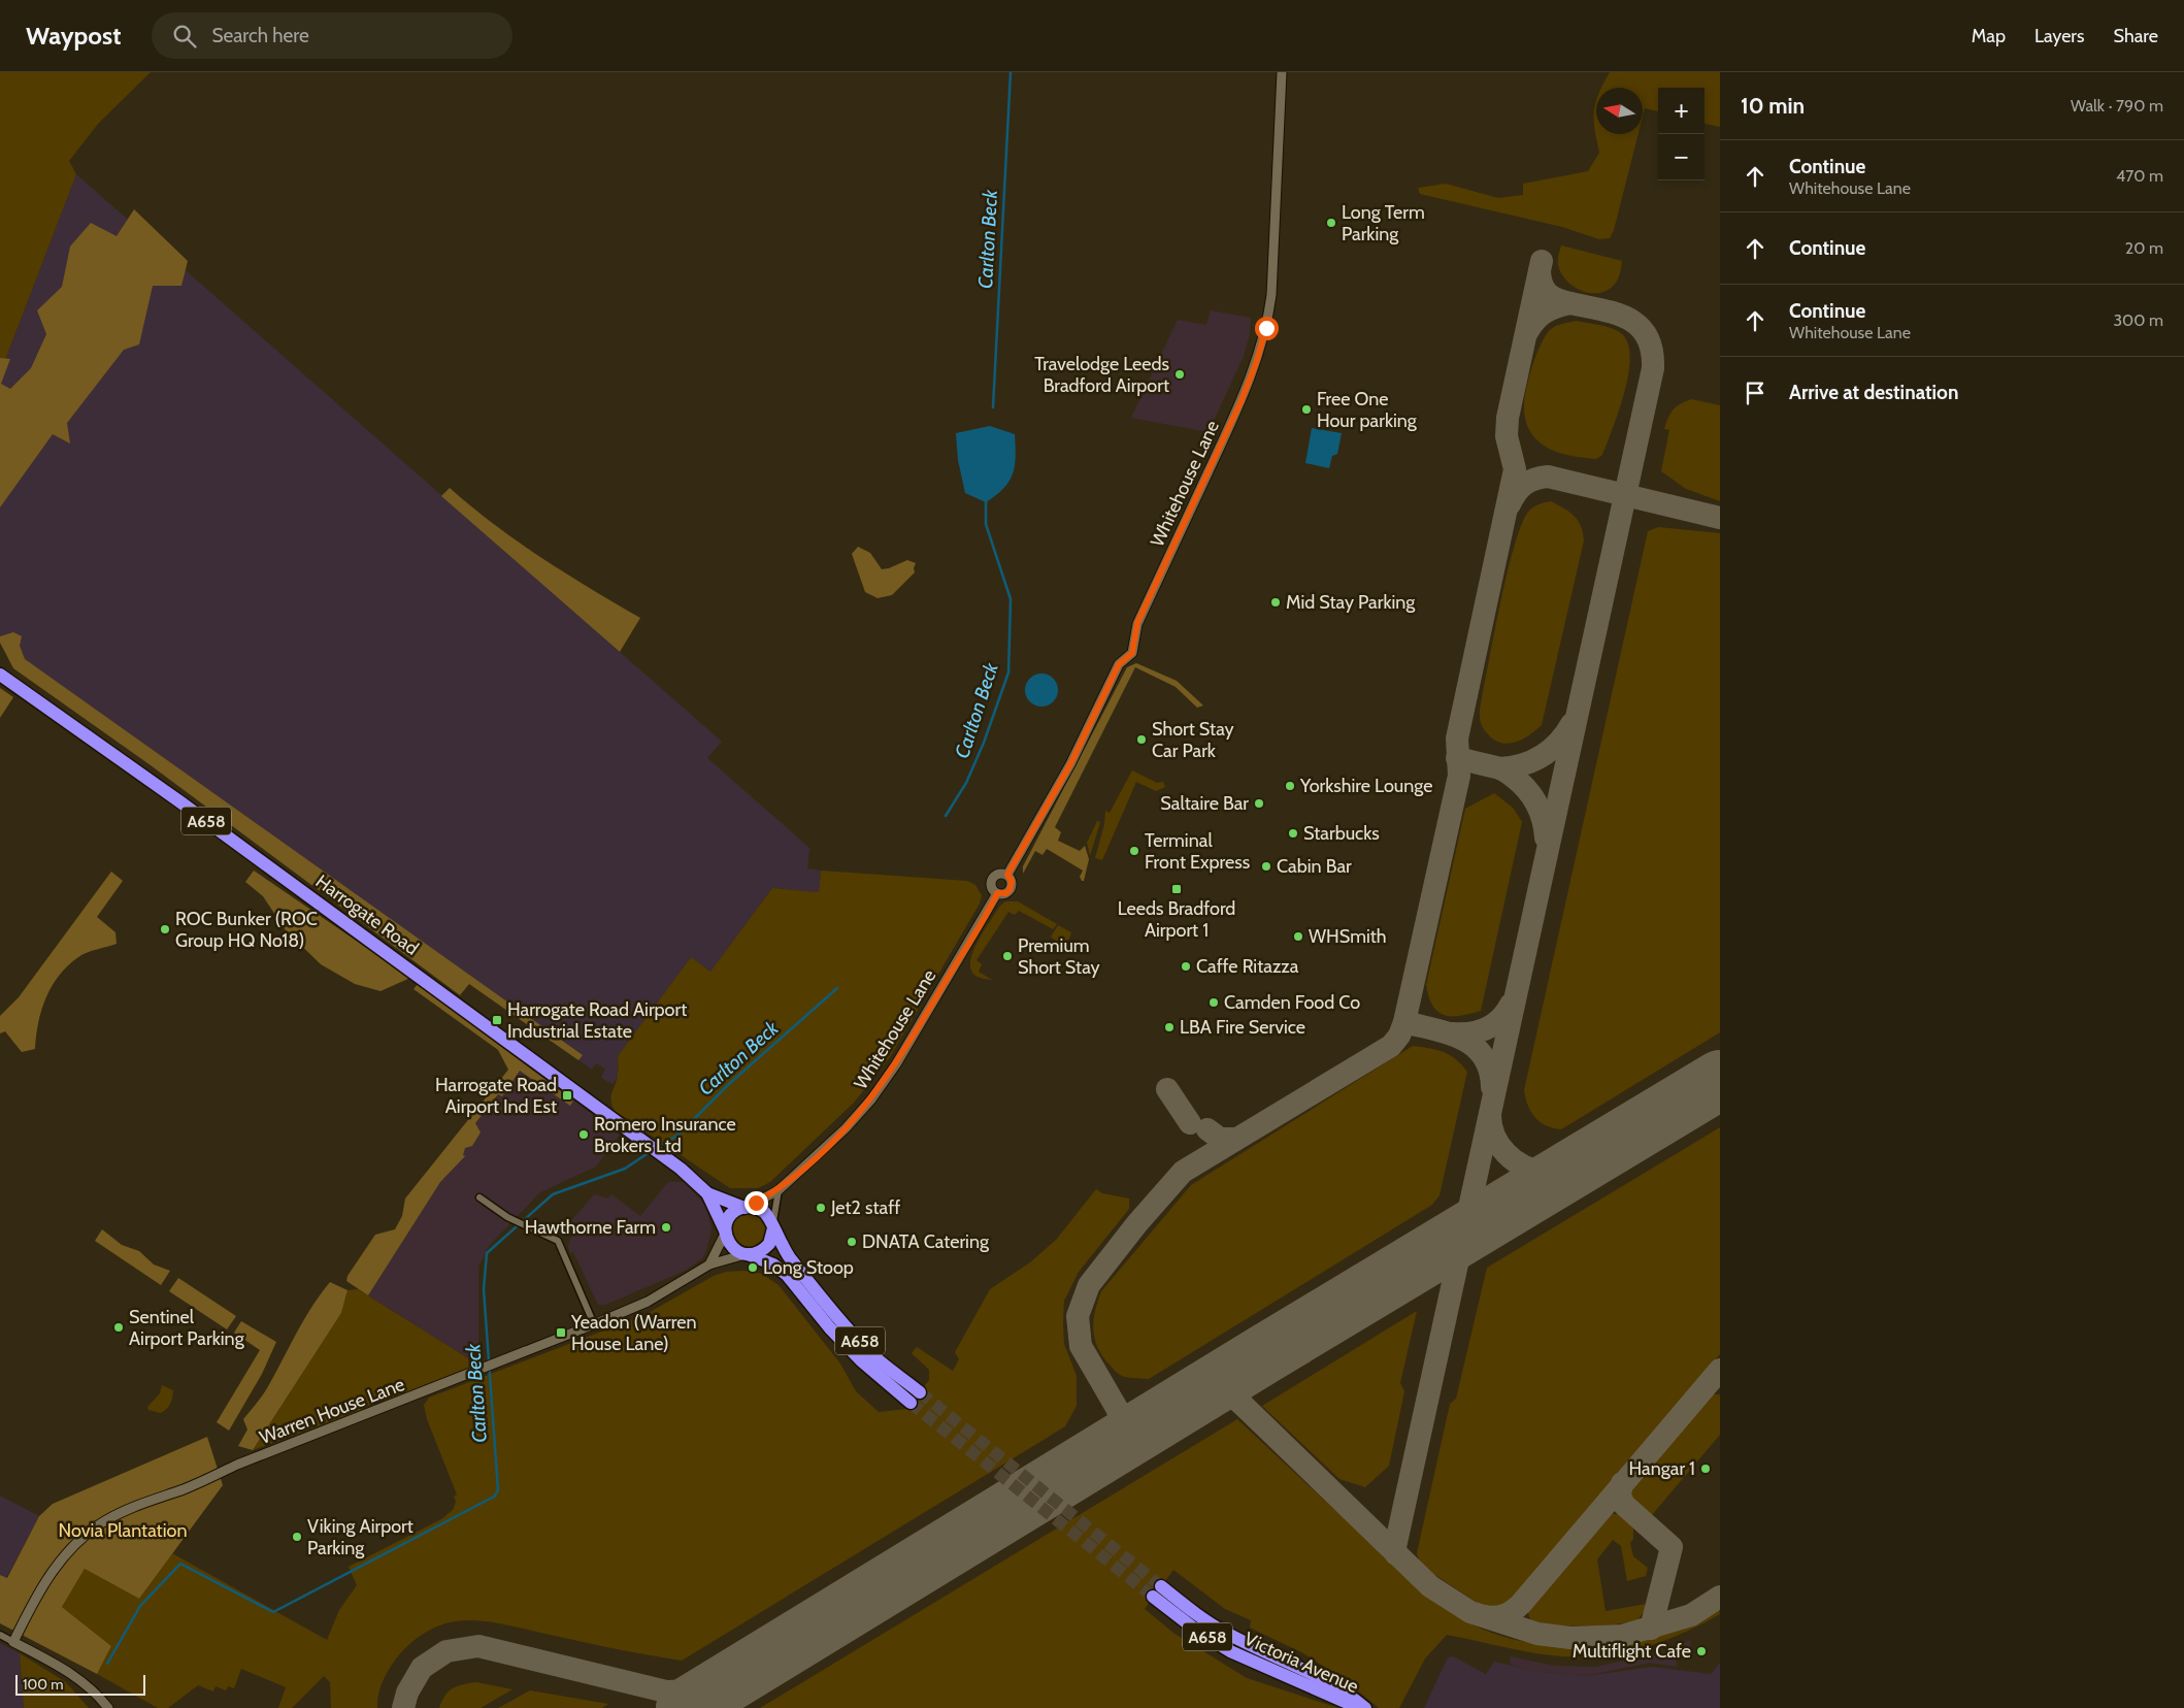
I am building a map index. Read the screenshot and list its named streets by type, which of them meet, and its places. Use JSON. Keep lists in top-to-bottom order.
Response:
{
  "streets": {
    "highway": ["A658", "Harrogate Road", "Victoria Avenue"],
    "street": ["Whitehouse Lane", "Warren House Lane"]
  },
  "crossings": [
    ["Whitehouse Lane", "A658"],
    ["Whitehouse Lane", "Harrogate Road"],
    ["Whitehouse Lane", "Warren House Lane"],
    ["A658", "Harrogate Road"],
    ["A658", "Warren House Lane"],
    ["Harrogate Road", "Warren House Lane"]
  ],
  "water": ["Carlton Beck"],
  "parks": ["Novia Plantation"],
  "places": {
    "other": [
      "Long Term Parking",
      "Travelodge Leeds Bradford Airport",
      "Free One Hour parking",
      "Mid Stay Parking",
      "Short Stay Car Park",
      "Yorkshire Lounge",
      "Saltaire Bar",
      "Starbucks",
      "Terminal Front Express",
      "Cabin Bar",
      "ROC Bunker (ROC Group HQ No18)",
      "WHSmith",
      "Premium Short Stay",
      "Caffe Ritazza",
      "Camden Food Co",
      "LBA Fire Service",
      "Romero Insurance Brokers Ltd",
      "Jet2 staff",
      "Hawthorne Farm",
      "DNATA Catering",
      "Long Stoop",
      "Sentinel Airport Parking",
      "Hangar 1",
      "Viking Airport Parking",
      "Multiflight Cafe"
    ],
    "transit": [
      "Leeds Bradford Airport 1",
      "Harrogate Road Airport Industrial Estate",
      "Harrogate Road Airport Ind Est",
      "Yeadon (Warren House Lane)"
    ]
  },
  "scale_bar": "100 m",
  "north": "left",
  "page": {
    "header": "Waypost",
    "search": "Search here",
    "nav": ["Map", "Layers", "Share"],
    "heading": ["10 min", "Walk · 790 m"],
    "map_buttons": ["+", "−"],
    "list": [
      ["Continue", "Whitehouse Lane", "470 m"],
      ["Continue", "20 m"],
      ["Continue", "Whitehouse Lane", "300 m"],
      "Arrive at destination"
    ],
    "scale": "100 m"
  }
}
